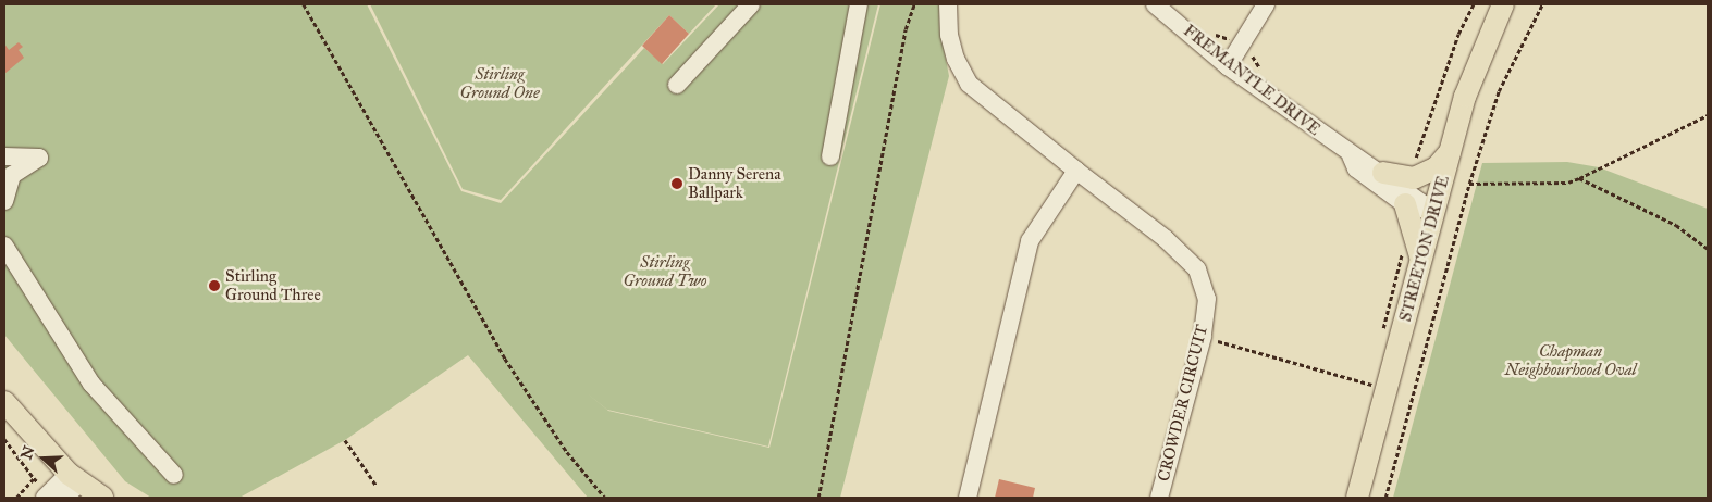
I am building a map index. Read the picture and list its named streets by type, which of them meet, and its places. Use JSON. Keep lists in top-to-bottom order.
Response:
{
  "streets": {
    "main road": ["STREETON DRIVE"],
    "street": ["FREMANTLE DRIVE", "CROWDER CIRCUIT"]
  },
  "crossings": [
    ["FREMANTLE DRIVE", "STREETON DRIVE"]
  ],
  "parks": ["Stirling Ground One", "Stirling Ground Two", "Chapman Neighbourhood Oval"],
  "places": ["Danny Serena Ballpark", "Stirling Ground Three"],
  "north": "left"
}
